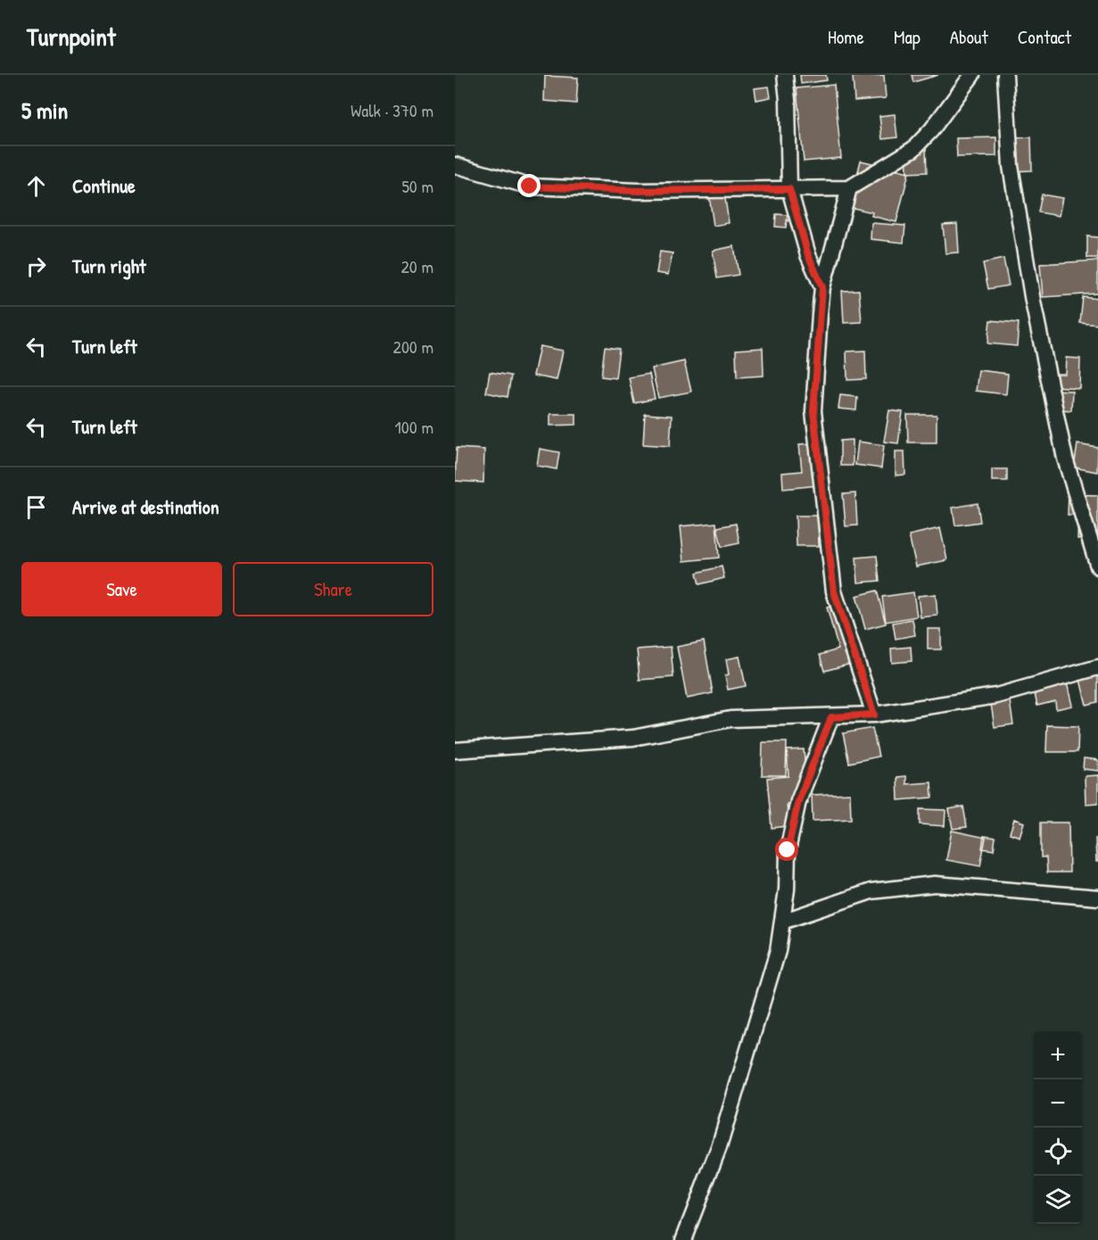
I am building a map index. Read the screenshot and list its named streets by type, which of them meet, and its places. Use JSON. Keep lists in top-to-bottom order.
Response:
{
  "page": {
    "header": "Turnpoint",
    "nav": [
      "Home",
      "Map",
      "About",
      "Contact"
    ],
    "heading": ["5 min", "Walk · 370 m"],
    "list": [
      ["Continue", "50 m"],
      ["Turn right", "20 m"],
      ["Turn left", "200 m"],
      ["Turn left", "100 m"],
      "Arrive at destination"
    ],
    "buttons": ["Save", "Share"],
    "map_buttons": ["+", "−"]
  }
}
